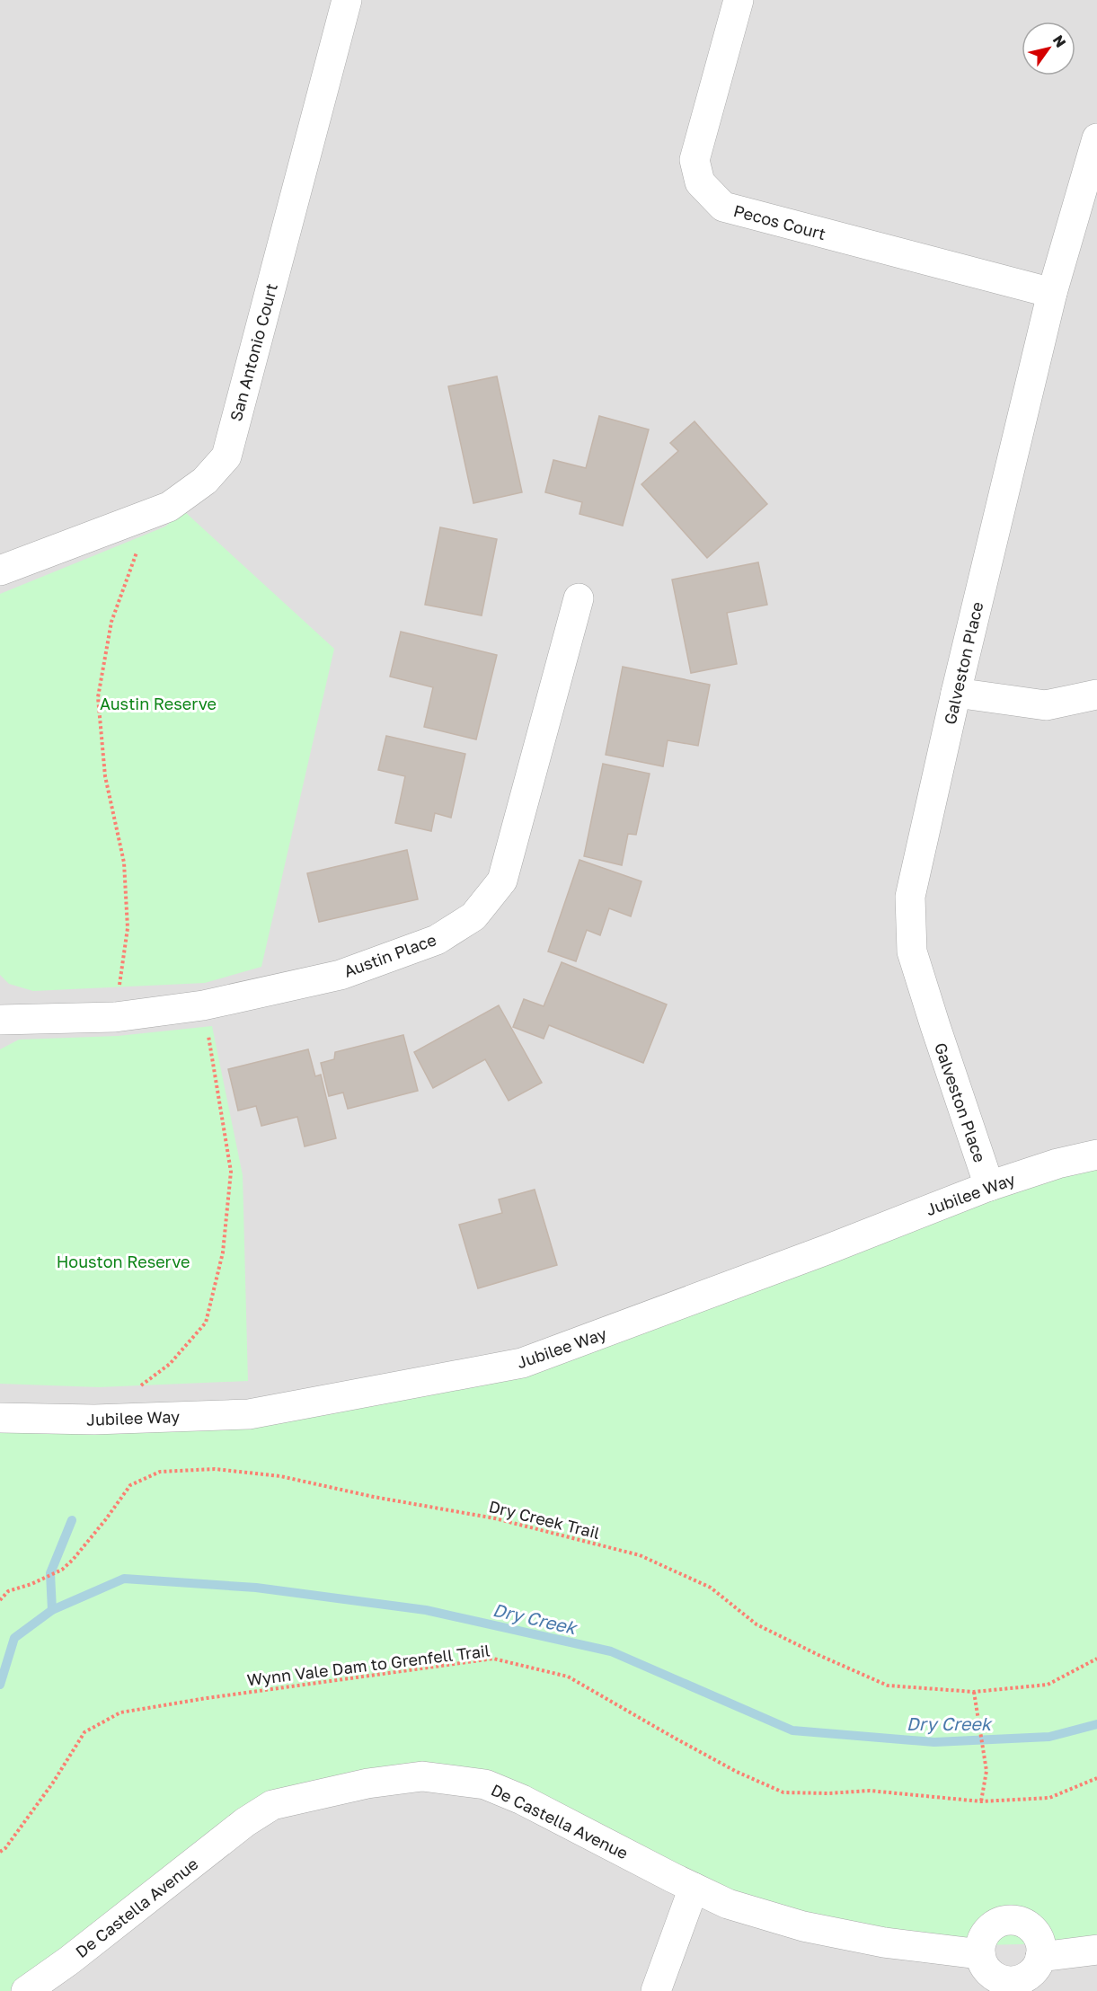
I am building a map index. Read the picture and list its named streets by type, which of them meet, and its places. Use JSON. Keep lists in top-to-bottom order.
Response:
{
  "streets": {
    "street": [
      "Pecos Court",
      "San Antonio Court",
      "Galveston Place",
      "Austin Place",
      "Jubilee Way",
      "De Castella Avenue"
    ],
    "path": ["Dry Creek Trail", "Wynn Vale Dam to Grenfell Trail"]
  },
  "crossings": [
    ["Pecos Court", "Galveston Place"],
    ["Galveston Place", "Jubilee Way"]
  ],
  "water": ["Dry Creek"],
  "parks": ["Austin Reserve", "Houston Reserve"],
  "north": "top right"
}
